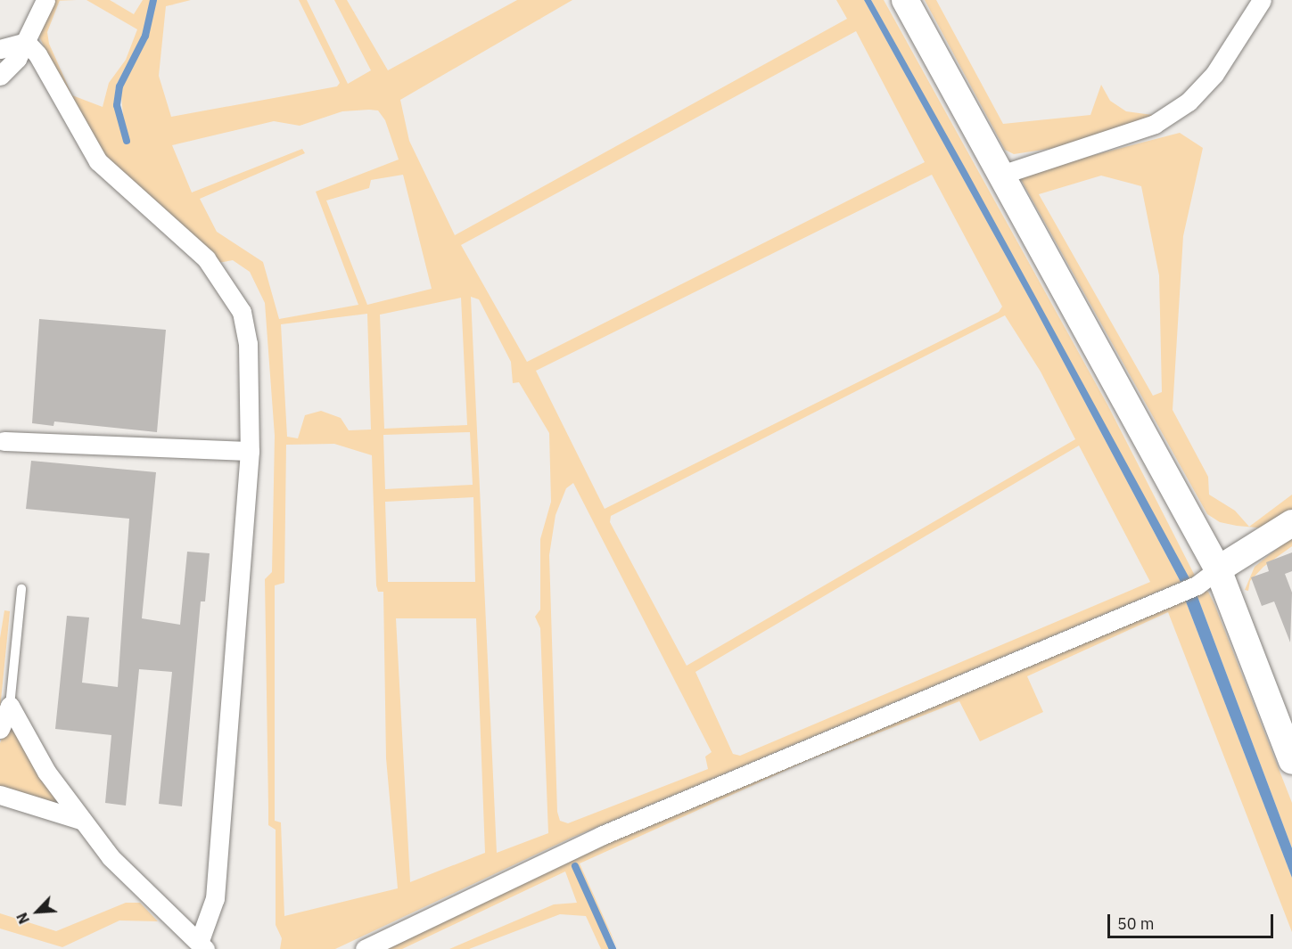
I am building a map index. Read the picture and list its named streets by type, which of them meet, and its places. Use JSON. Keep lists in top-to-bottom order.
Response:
{
  "scale_bar": "50 m",
  "north": "bottom left"
}
